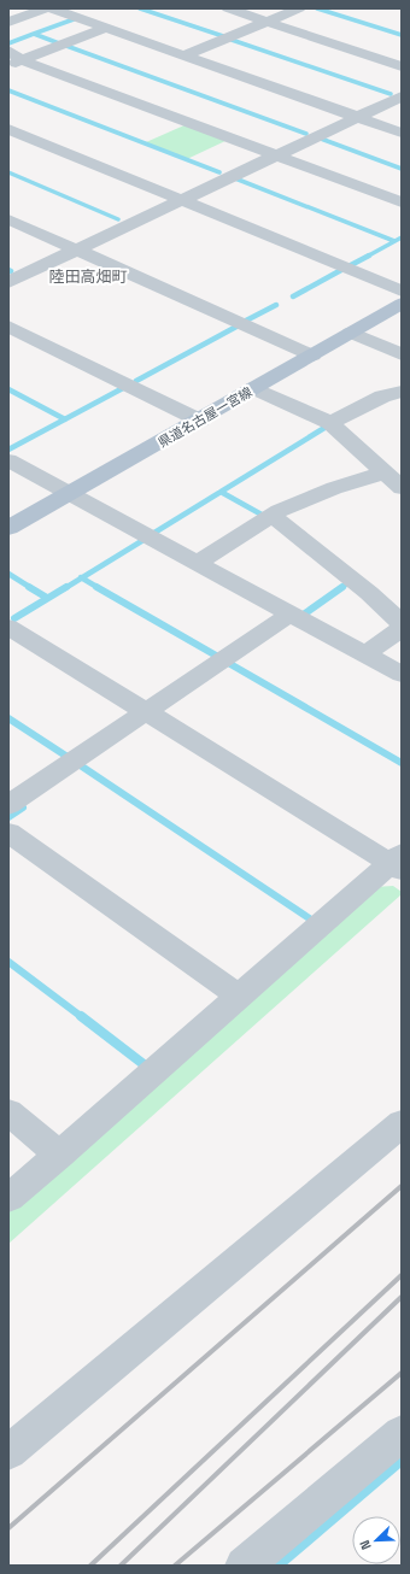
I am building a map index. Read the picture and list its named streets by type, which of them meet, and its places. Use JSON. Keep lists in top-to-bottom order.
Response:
{
  "streets": {
    "main road": ["県道名古屋一宮線"]
  },
  "districts": ["陸田高畑町"],
  "north": "bottom left"
}
